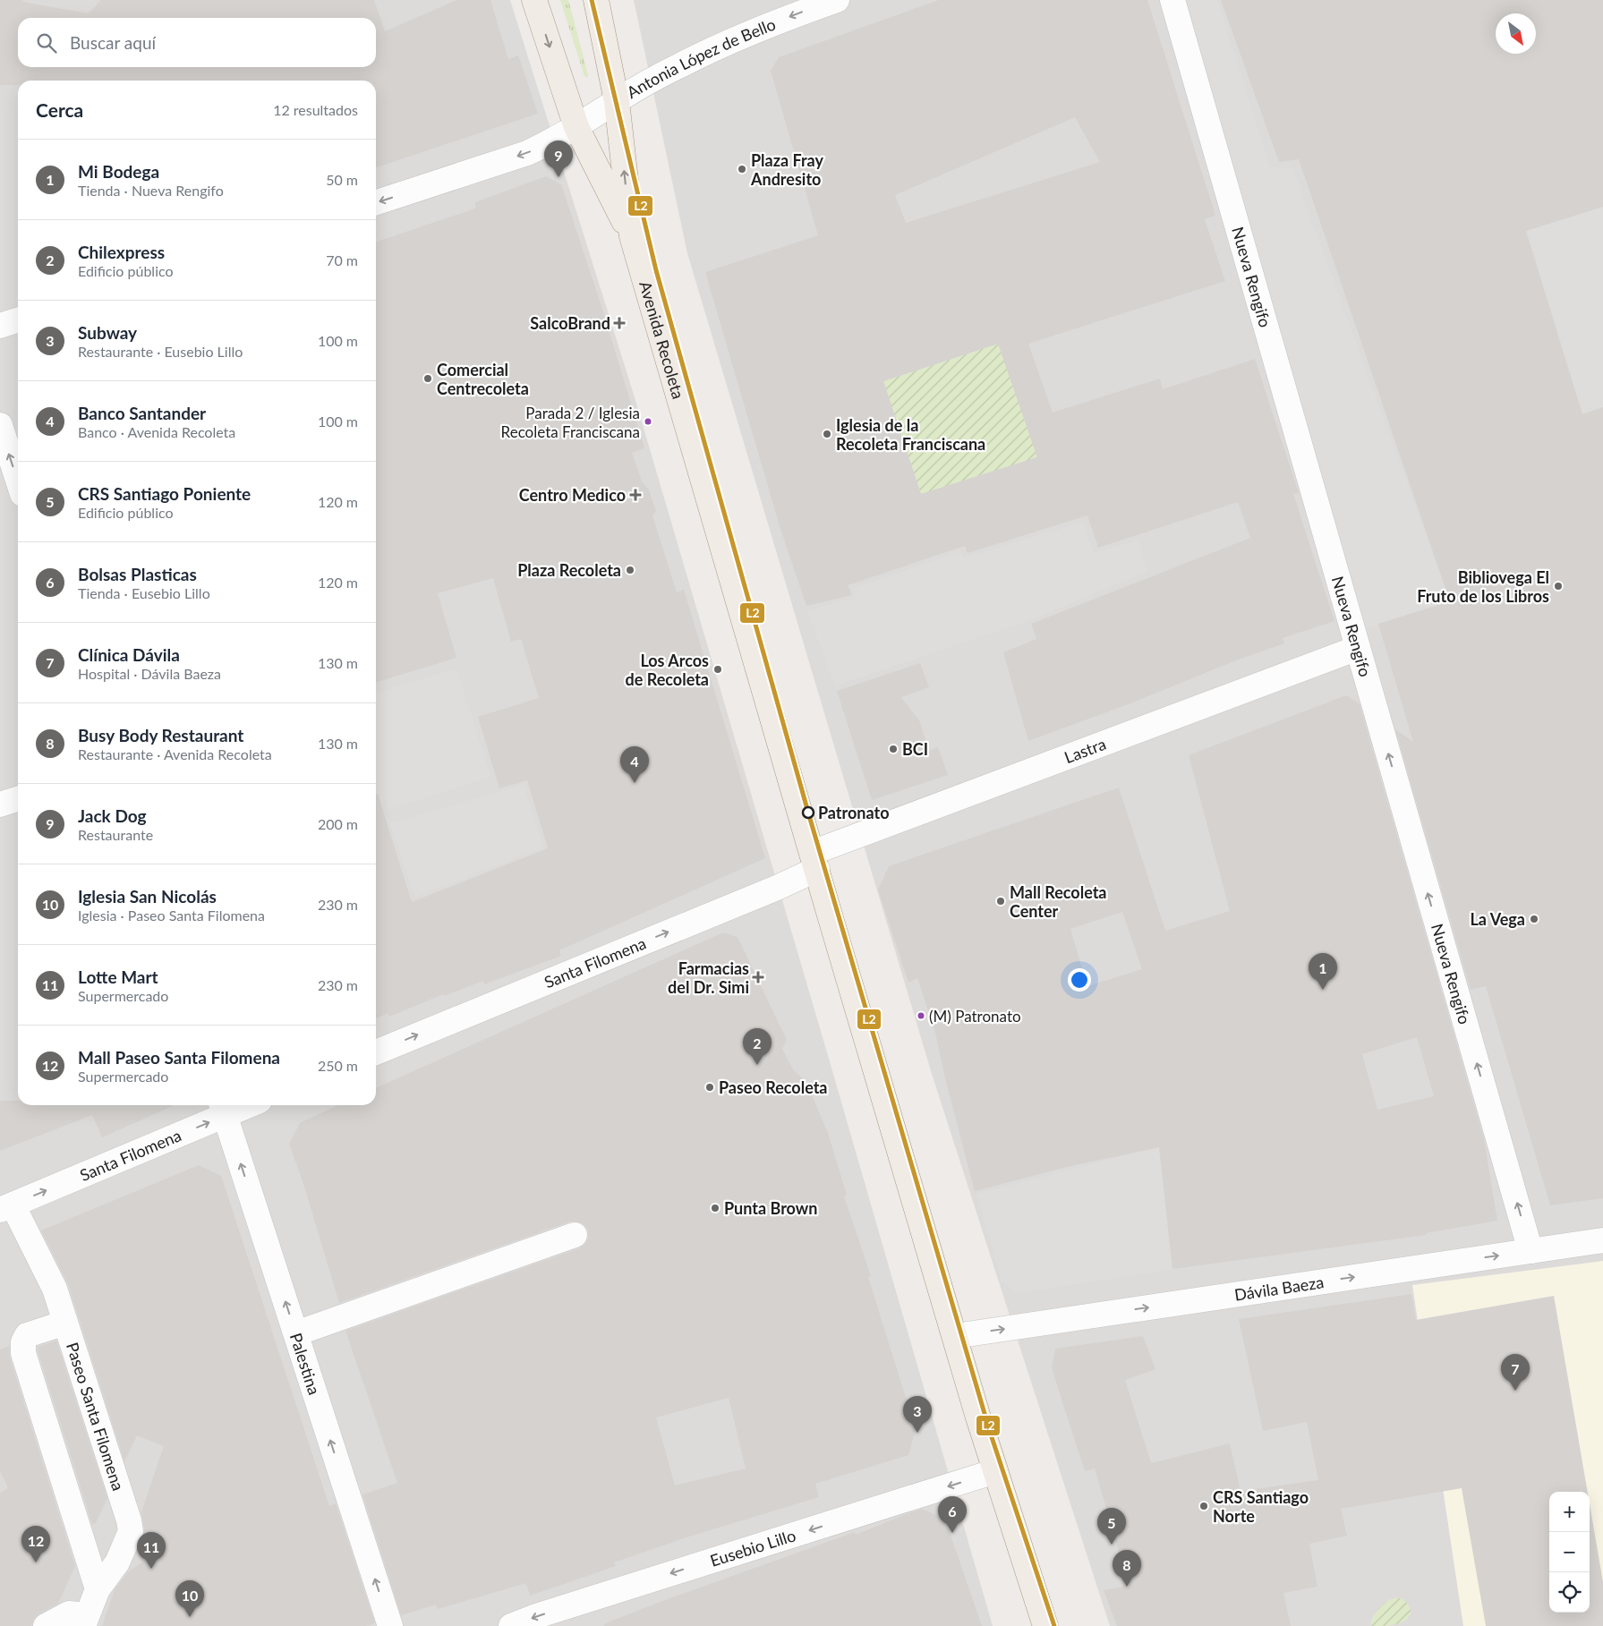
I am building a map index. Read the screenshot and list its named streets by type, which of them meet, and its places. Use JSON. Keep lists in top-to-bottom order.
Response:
{
  "streets": {
    "main road": ["Avenida Recoleta"],
    "street": [
      "Antonia López de Bello",
      "Nueva Rengifo",
      "Lastra",
      "Santa Filomena",
      "Dávila Baeza",
      "Palestina",
      "Paseo Santa Filomena",
      "Eusebio Lillo"
    ]
  },
  "crossings": [
    ["Antonia López de Bello", "Avenida Recoleta"],
    ["Nueva Rengifo", "Lastra"],
    ["Nueva Rengifo", "Dávila Baeza"],
    ["Avenida Recoleta", "Lastra"],
    ["Avenida Recoleta", "Santa Filomena"],
    ["Avenida Recoleta", "Dávila Baeza"],
    ["Avenida Recoleta", "Eusebio Lillo"],
    ["Lastra", "Santa Filomena"],
    ["Santa Filomena", "Palestina"],
    ["Santa Filomena", "Paseo Santa Filomena"]
  ],
  "one_way": [
    "Antonia López de Bello",
    "Nueva Rengifo",
    "Santa Filomena",
    "Dávila Baeza",
    "Palestina",
    "Eusebio Lillo"
  ],
  "places": {
    "other": [
      "Plaza Fray Andresito",
      "Comercial Centrecoleta",
      "Parada 2 / Iglesia Recoleta Franciscana",
      "Iglesia de la Recoleta Franciscana",
      "Plaza Recoleta",
      "Bibliovega El Fruto de los Libros",
      "Los Arcos de Recoleta",
      "BCI",
      "Patronato",
      "Mall Recoleta Center",
      "La Vega",
      "(M) Patronato",
      "Paseo Recoleta",
      "Punta Brown",
      "CRS Santiago Norte"
    ],
    "health": ["SalcoBrand", "Centro Medico", "Farmacias del Dr. Simi"]
  },
  "lines": ["transit line L2"],
  "north": "bottom right",
  "page": {
    "search": "Buscar aquí",
    "heading": ["Cerca", "12 resultados"],
    "list": [
      {
        "mark": "1",
        "name": "Mi Bodega",
        "note": "Tienda · Nueva Rengifo",
        "value": "50 m"
      },
      {
        "mark": "2",
        "name": "Chilexpress",
        "note": "Edificio público",
        "value": "70 m"
      },
      {
        "mark": "3",
        "name": "Subway",
        "note": "Restaurante · Eusebio Lillo",
        "value": "100 m"
      },
      {
        "mark": "4",
        "name": "Banco Santander",
        "note": "Banco · Avenida Recoleta",
        "value": "100 m"
      },
      {
        "mark": "5",
        "name": "CRS Santiago Poniente",
        "note": "Edificio público",
        "value": "120 m"
      },
      {
        "mark": "6",
        "name": "Bolsas Plasticas",
        "note": "Tienda · Eusebio Lillo",
        "value": "120 m"
      },
      {
        "mark": "7",
        "name": "Clínica Dávila",
        "note": "Hospital · Dávila Baeza",
        "value": "130 m"
      },
      {
        "mark": "8",
        "name": "Busy Body Restaurant",
        "note": "Restaurante · Avenida Recoleta",
        "value": "130 m"
      },
      {
        "mark": "9",
        "name": "Jack Dog",
        "note": "Restaurante",
        "value": "200 m"
      },
      {
        "mark": "10",
        "name": "Iglesia San Nicolás",
        "note": "Iglesia · Paseo Santa Filomena",
        "value": "230 m"
      },
      {
        "mark": "11",
        "name": "Lotte Mart",
        "note": "Supermercado",
        "value": "230 m"
      },
      {
        "mark": "12",
        "name": "Mall Paseo Santa Filomena",
        "note": "Supermercado",
        "value": "250 m"
      }
    ],
    "pins": [
      "9",
      "4",
      "1",
      "2",
      "7",
      "3",
      "6",
      "5",
      "12",
      "11",
      "8",
      "10"
    ],
    "map_buttons": ["+", "−"]
  }
}
